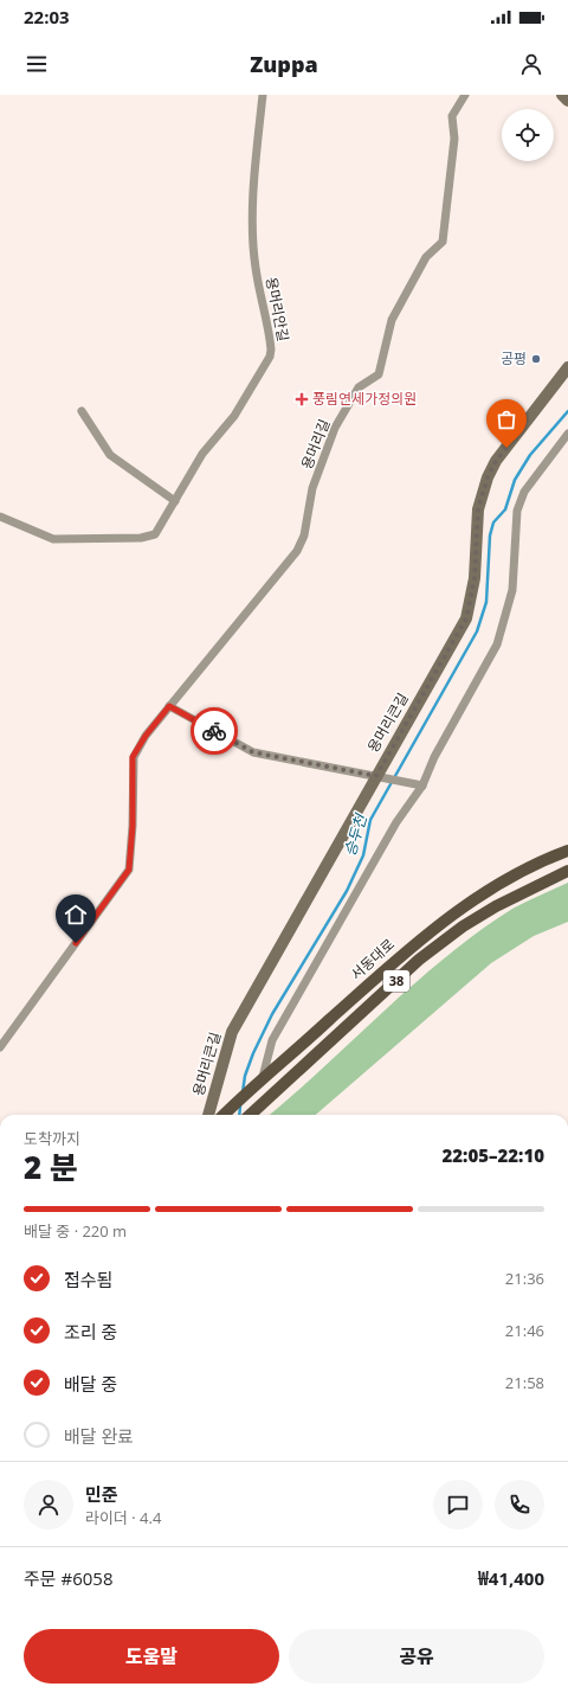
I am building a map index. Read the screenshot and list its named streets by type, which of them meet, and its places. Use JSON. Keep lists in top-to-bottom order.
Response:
{
  "streets": {
    "main road": ["서동대로", "38"],
    "street": ["용머리안길", "용머리길", "용머리큰길"]
  },
  "water": ["승두천"],
  "places": {
    "other": ["공평"],
    "health": ["풍림연세가정의원"]
  },
  "page": {
    "status": "22:03",
    "header": "Zuppa",
    "heading": ["2 분", "도착까지", "22:05–22:10"],
    "panel": [
      "민준",
      "라이더 · 4.4",
      "주문 #6058",
      "₩41,400"
    ],
    "bar": "배달 중 · 220 m",
    "list": [
      ["접수됨", "21:36"],
      ["조리 중", "21:46"],
      ["배달 중", "21:58"],
      "배달 완료"
    ],
    "buttons": ["도움말", "공유"]
  }
}
